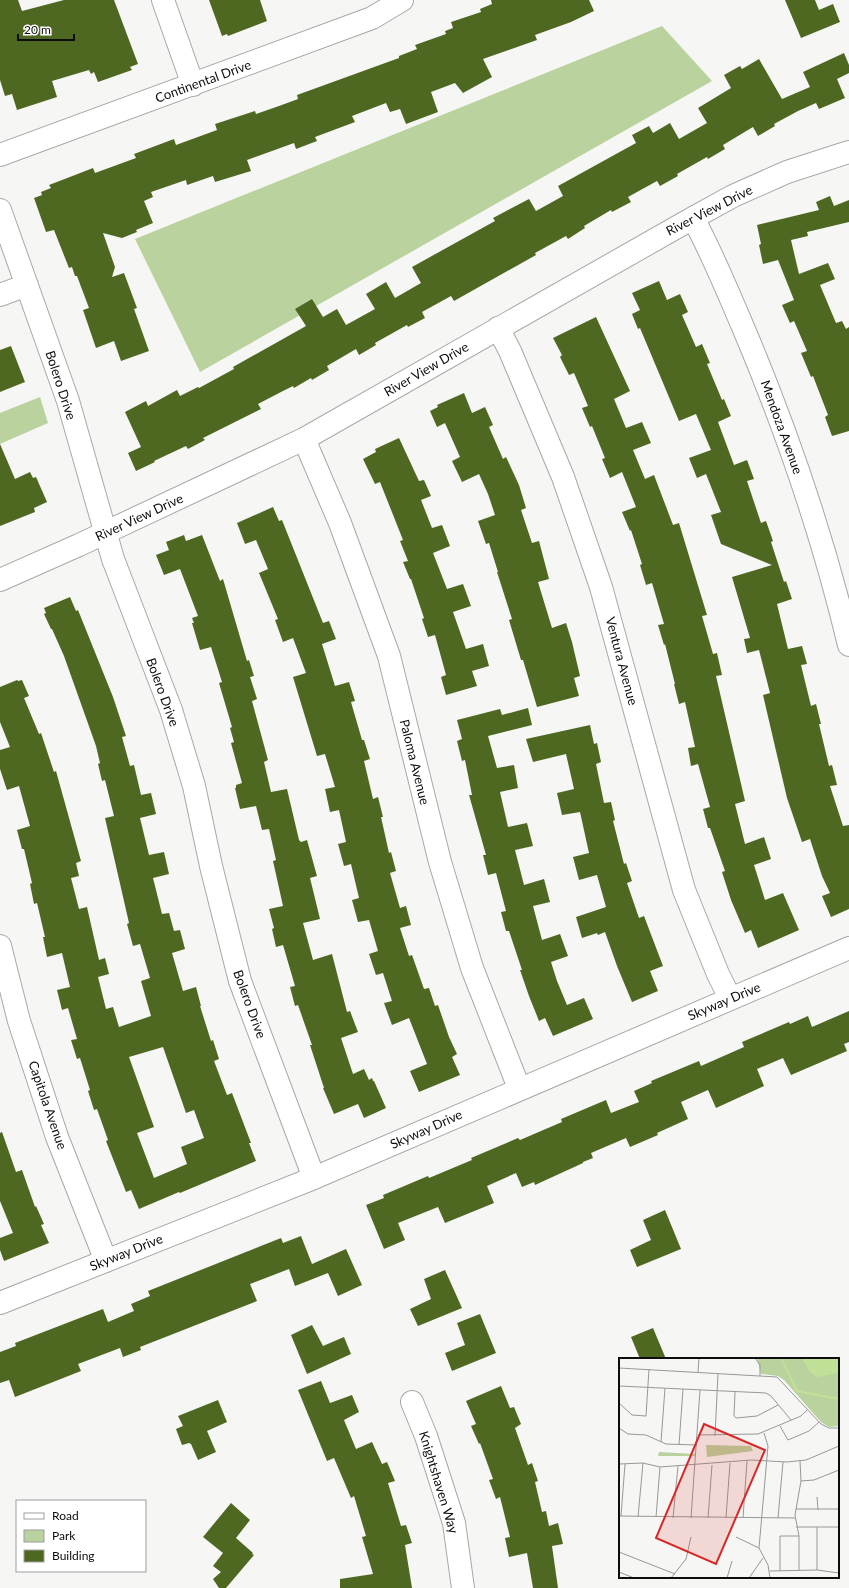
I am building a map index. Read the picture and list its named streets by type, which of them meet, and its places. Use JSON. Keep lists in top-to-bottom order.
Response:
{
  "streets": {
    "street": [
      "Continental Drive",
      "River View Drive",
      "Bolero Drive",
      "Mendoza Avenue",
      "Ventura Avenue",
      "Paloma Avenue",
      "Skyway Drive",
      "Capitola Avenue",
      "Knightshaven Way"
    ]
  },
  "crossings": [
    ["River View Drive", "Bolero Drive"],
    ["River View Drive", "Mendoza Avenue"],
    ["River View Drive", "Ventura Avenue"],
    ["River View Drive", "Paloma Avenue"],
    ["Bolero Drive", "Skyway Drive"],
    ["Ventura Avenue", "Skyway Drive"],
    ["Paloma Avenue", "Skyway Drive"],
    ["Skyway Drive", "Capitola Avenue"]
  ],
  "legend": ["Road", "Park", "Building"],
  "scale_bar": "20 m"
}
